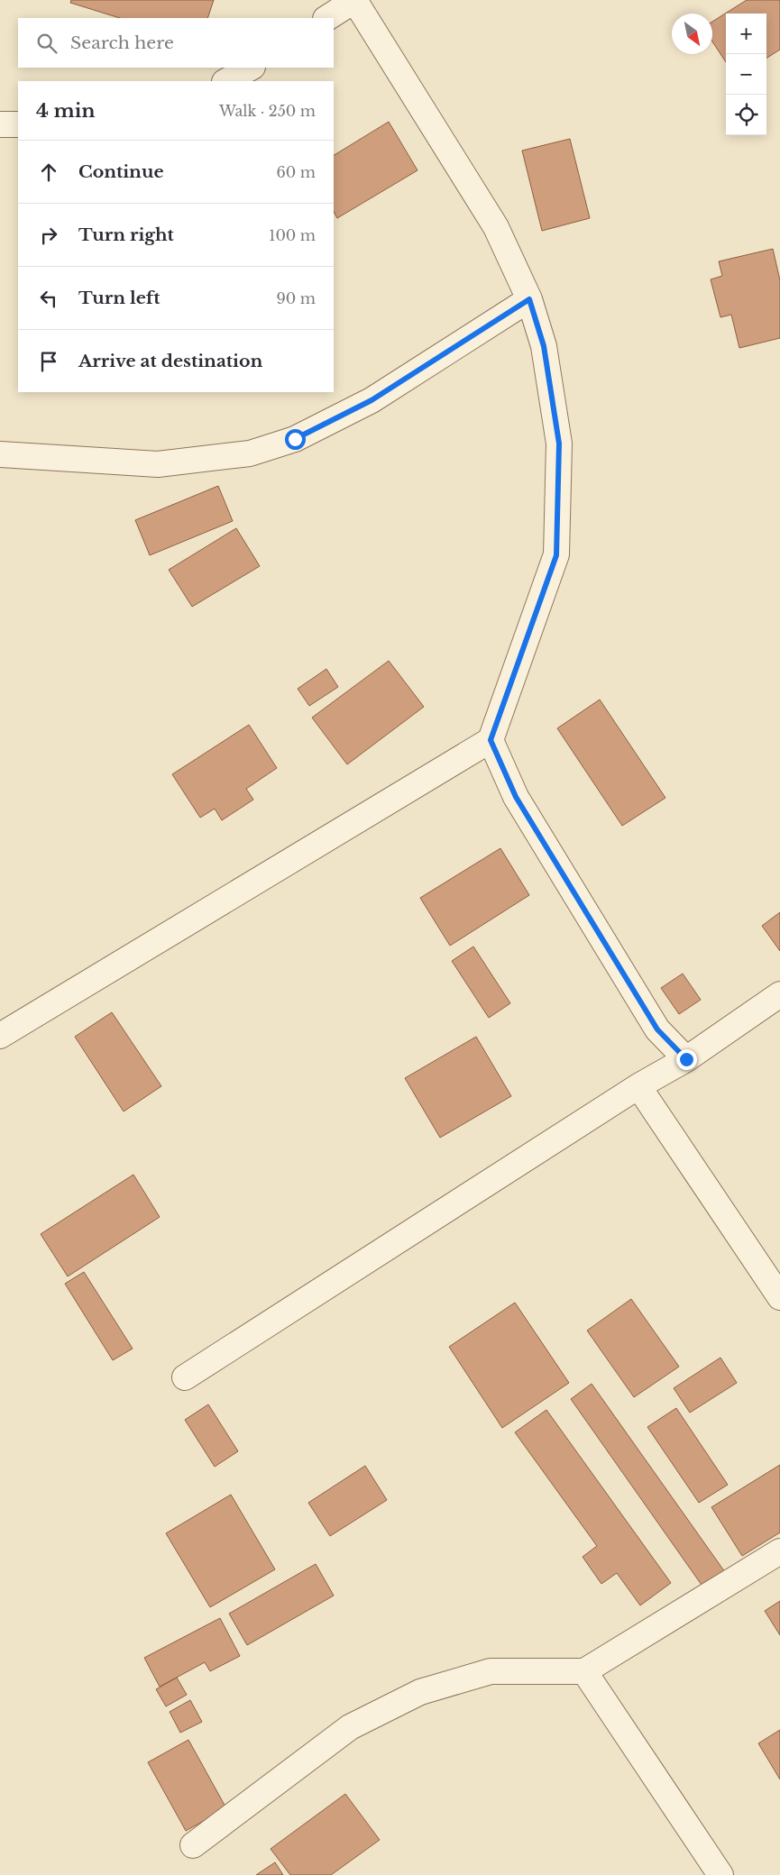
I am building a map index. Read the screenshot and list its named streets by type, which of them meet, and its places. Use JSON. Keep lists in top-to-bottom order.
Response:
{
  "north": "bottom right",
  "page": {
    "map_buttons": ["+", "−"],
    "search": "Search here",
    "heading": ["4 min", "Walk · 250 m"],
    "list": [
      ["Continue", "60 m"],
      ["Turn right", "100 m"],
      ["Turn left", "90 m"],
      "Arrive at destination"
    ]
  }
}
